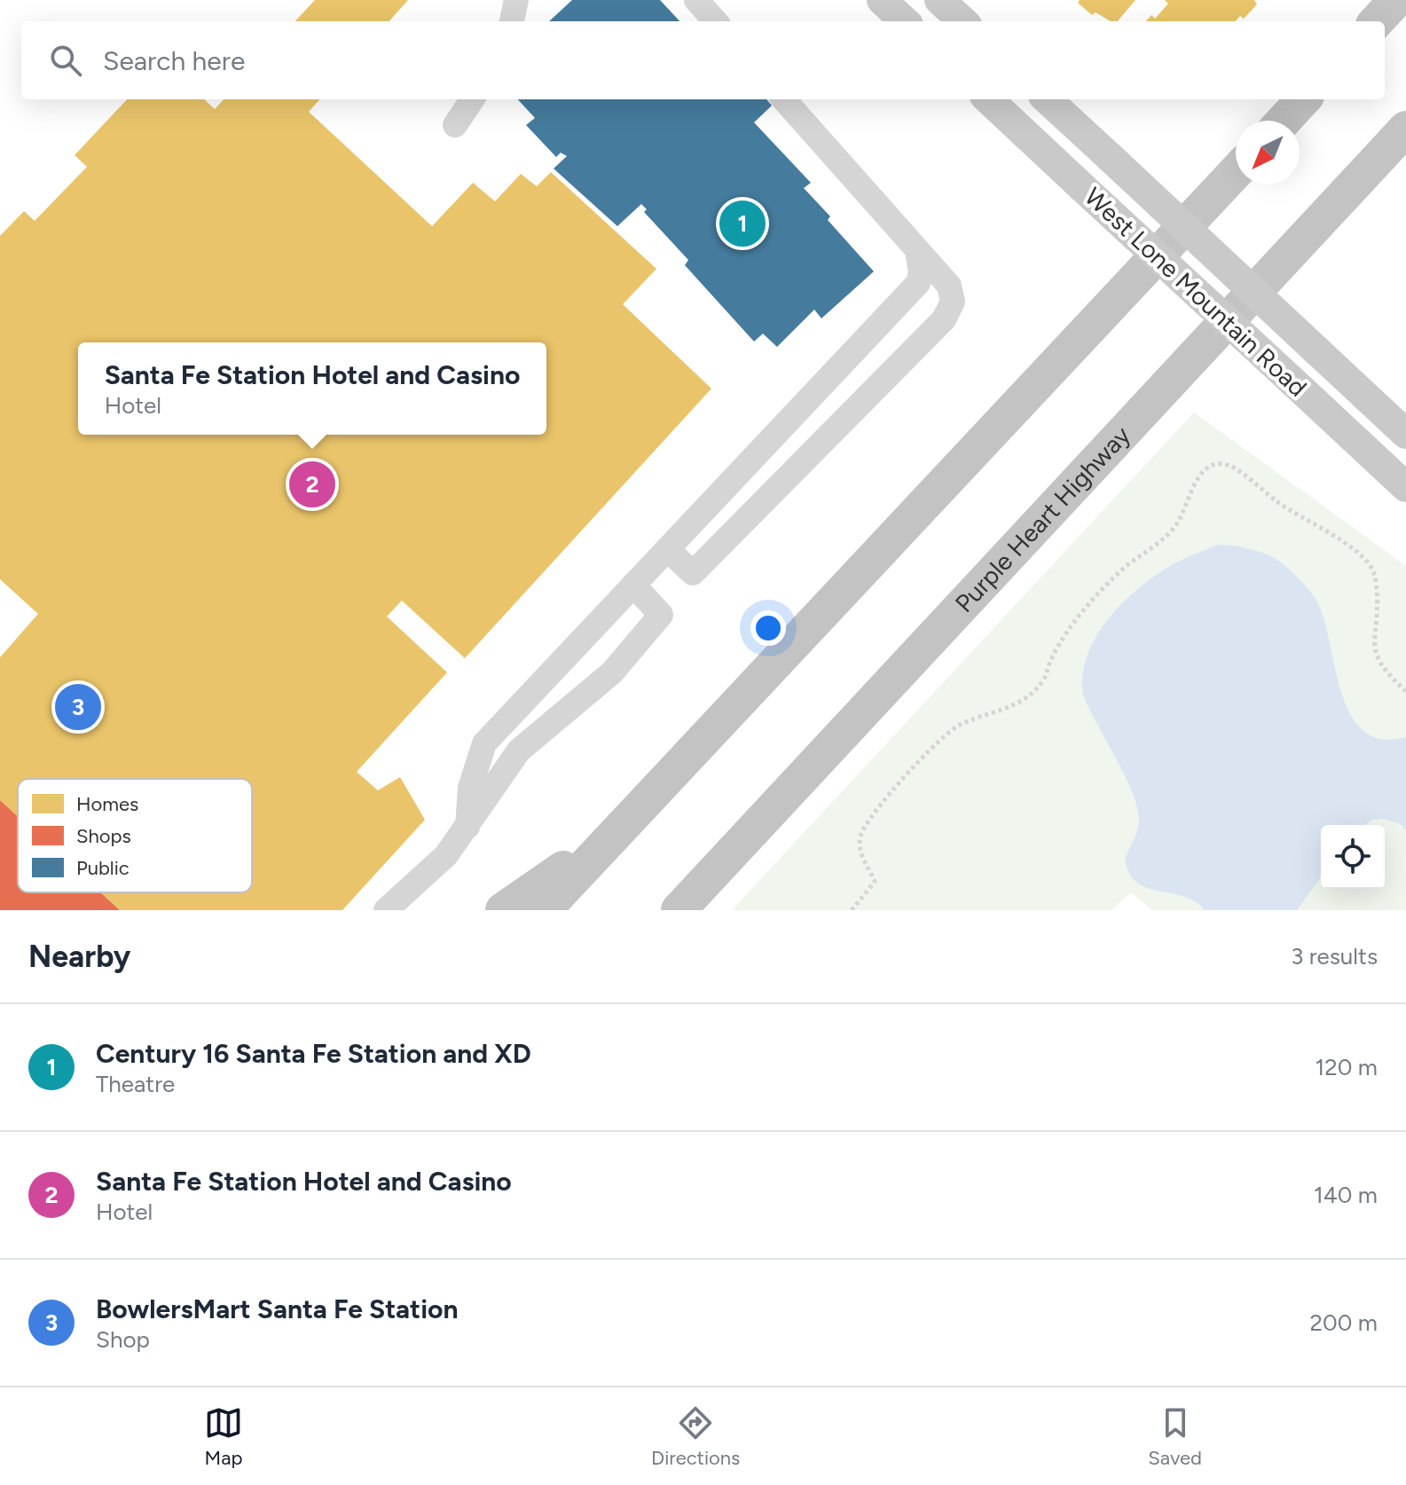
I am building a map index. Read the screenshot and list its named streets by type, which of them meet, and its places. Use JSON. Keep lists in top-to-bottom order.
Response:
{
  "streets": {
    "highway": ["Purple Heart Highway"],
    "main road": ["West Lone Mountain Road"]
  },
  "legend": ["Homes", "Shops", "Public"],
  "north": "bottom left",
  "page": {
    "search": "Search here",
    "pins": ["1", "2", "3"],
    "popup": ["Santa Fe Station Hotel and Casino", "Hotel"],
    "heading": ["Nearby", "3 results"],
    "list": [
      {
        "mark": "1",
        "name": "Century 16 Santa Fe Station and XD",
        "note": "Theatre",
        "value": "120 m"
      },
      {
        "mark": "2",
        "name": "Santa Fe Station Hotel and Casino",
        "note": "Hotel",
        "value": "140 m"
      },
      {
        "mark": "3",
        "name": "BowlersMart Santa Fe Station",
        "note": "Shop",
        "value": "200 m"
      }
    ],
    "nav": ["Map", "Directions", "Saved"]
  }
}
